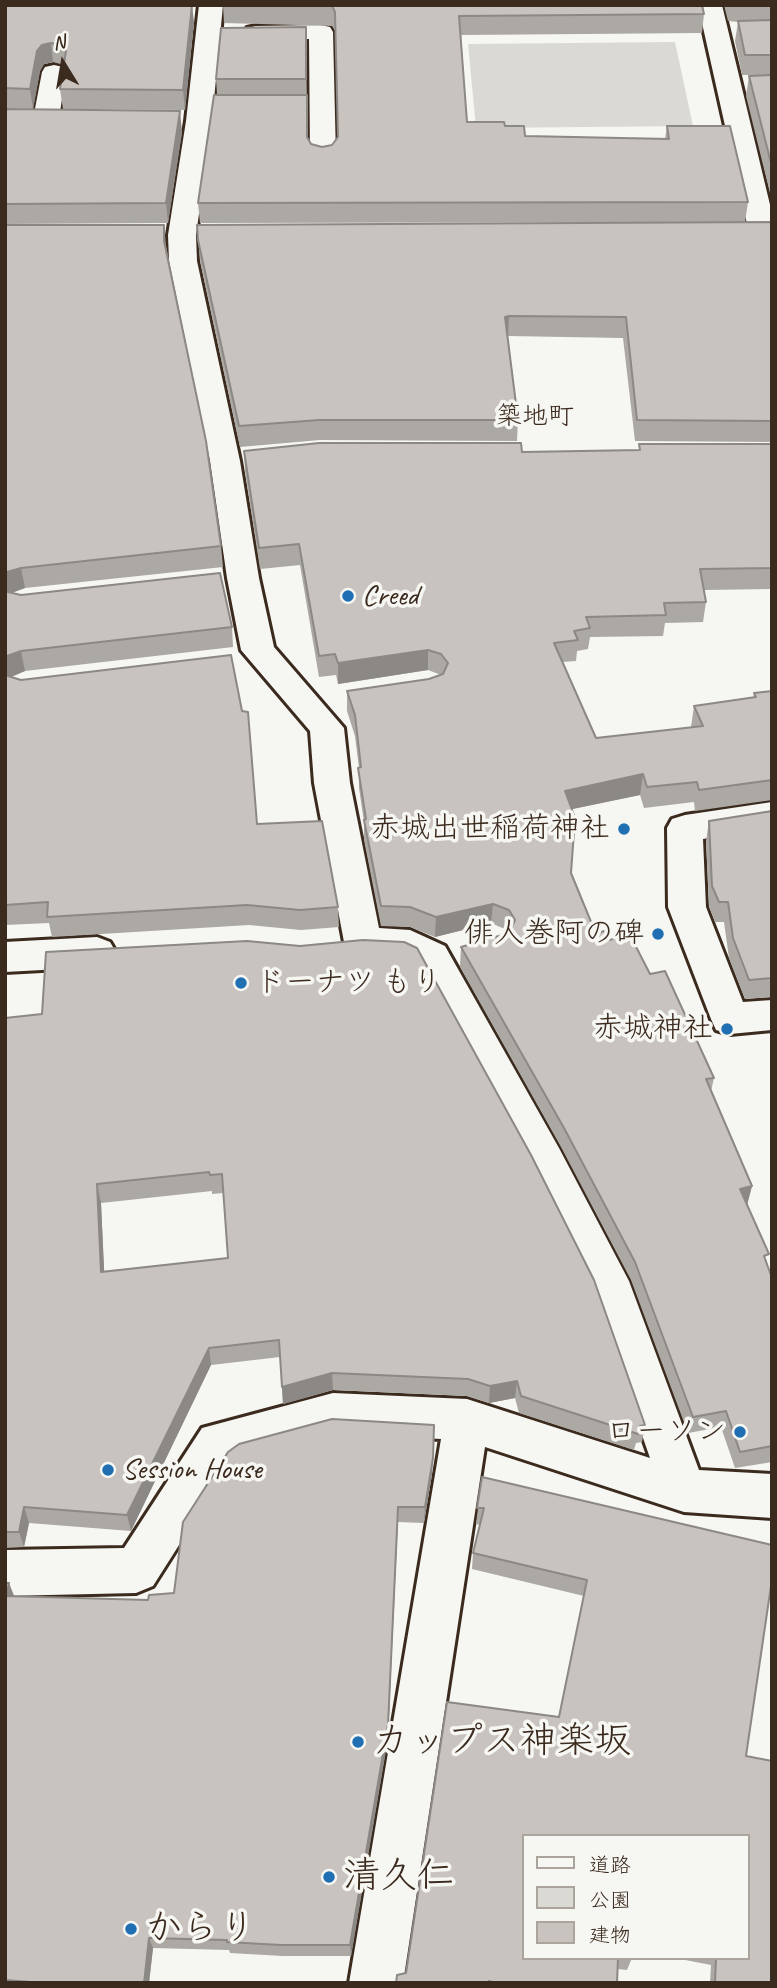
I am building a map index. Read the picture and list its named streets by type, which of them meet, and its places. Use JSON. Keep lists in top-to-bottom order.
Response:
{
  "districts": ["築地町"],
  "places": [
    "Creed",
    "赤城出世稲荷神社",
    "俳人巻阿の碑",
    "ドーナツ もり",
    "赤城神社",
    "ローソン",
    "Session House",
    "カップス神楽坂",
    "清久仁",
    "からり"
  ],
  "legend": ["道路", "公園", "建物"],
  "north": "top"
}
